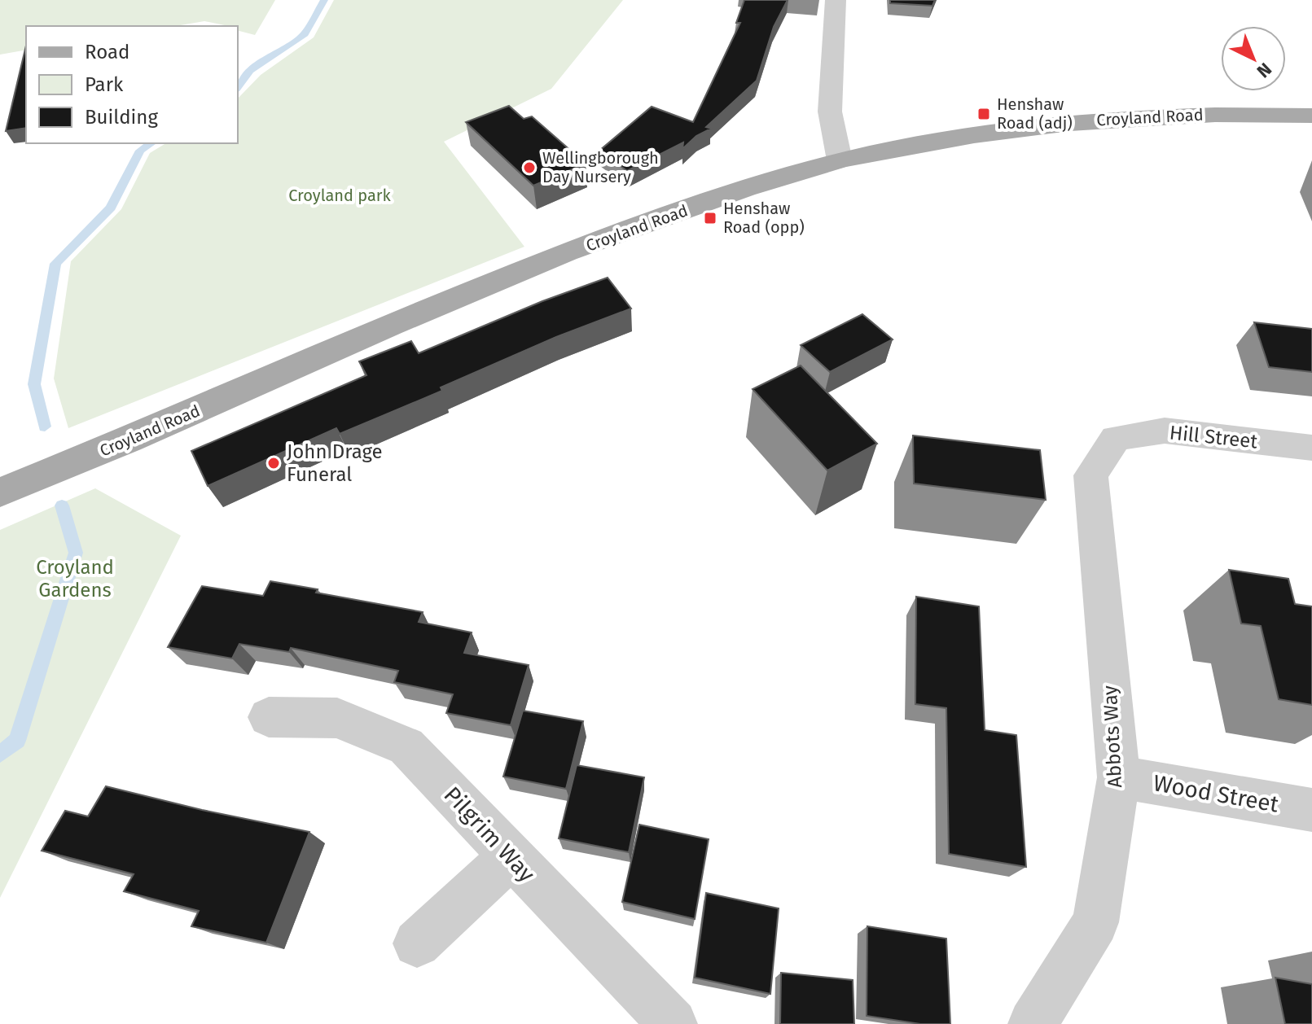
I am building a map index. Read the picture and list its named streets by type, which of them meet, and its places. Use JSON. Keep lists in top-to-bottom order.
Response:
{
  "streets": {
    "main road": ["Croyland Road"],
    "street": [
      "Hill Street",
      "Abbots Way",
      "Wood Street",
      "Pilgrim Way"
    ]
  },
  "crossings": [
    ["Hill Street", "Abbots Way"],
    ["Abbots Way", "Wood Street"]
  ],
  "parks": ["Croyland park", "Croyland Gardens"],
  "places": {
    "transit": ["Henshaw Road (adj)", "Henshaw Road (opp)"],
    "other": ["Wellingborough Day Nursery", "John Drage Funeral"]
  },
  "legend": ["Road", "Park", "Building"],
  "north": "bottom right"
}
